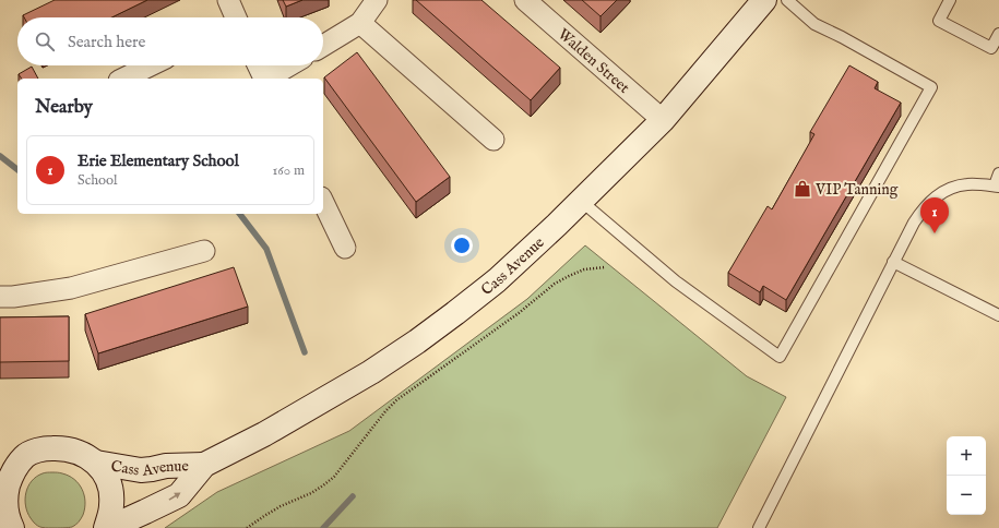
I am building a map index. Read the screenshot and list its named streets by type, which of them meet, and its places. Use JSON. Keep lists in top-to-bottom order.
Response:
{
  "streets": {
    "main road": ["Cass Avenue"],
    "street": ["Walden Street"]
  },
  "crossings": [
    ["Walden Street", "Cass Avenue"]
  ],
  "places": {
    "shop": ["VIP Tanning"]
  },
  "page": {
    "search": "Search here",
    "heading": "Nearby",
    "list": [
      {
        "mark": "1",
        "name": "Erie Elementary School",
        "note": "School",
        "value": "160 m"
      }
    ],
    "pins": "1",
    "map_buttons": ["+", "−"]
  }
}
